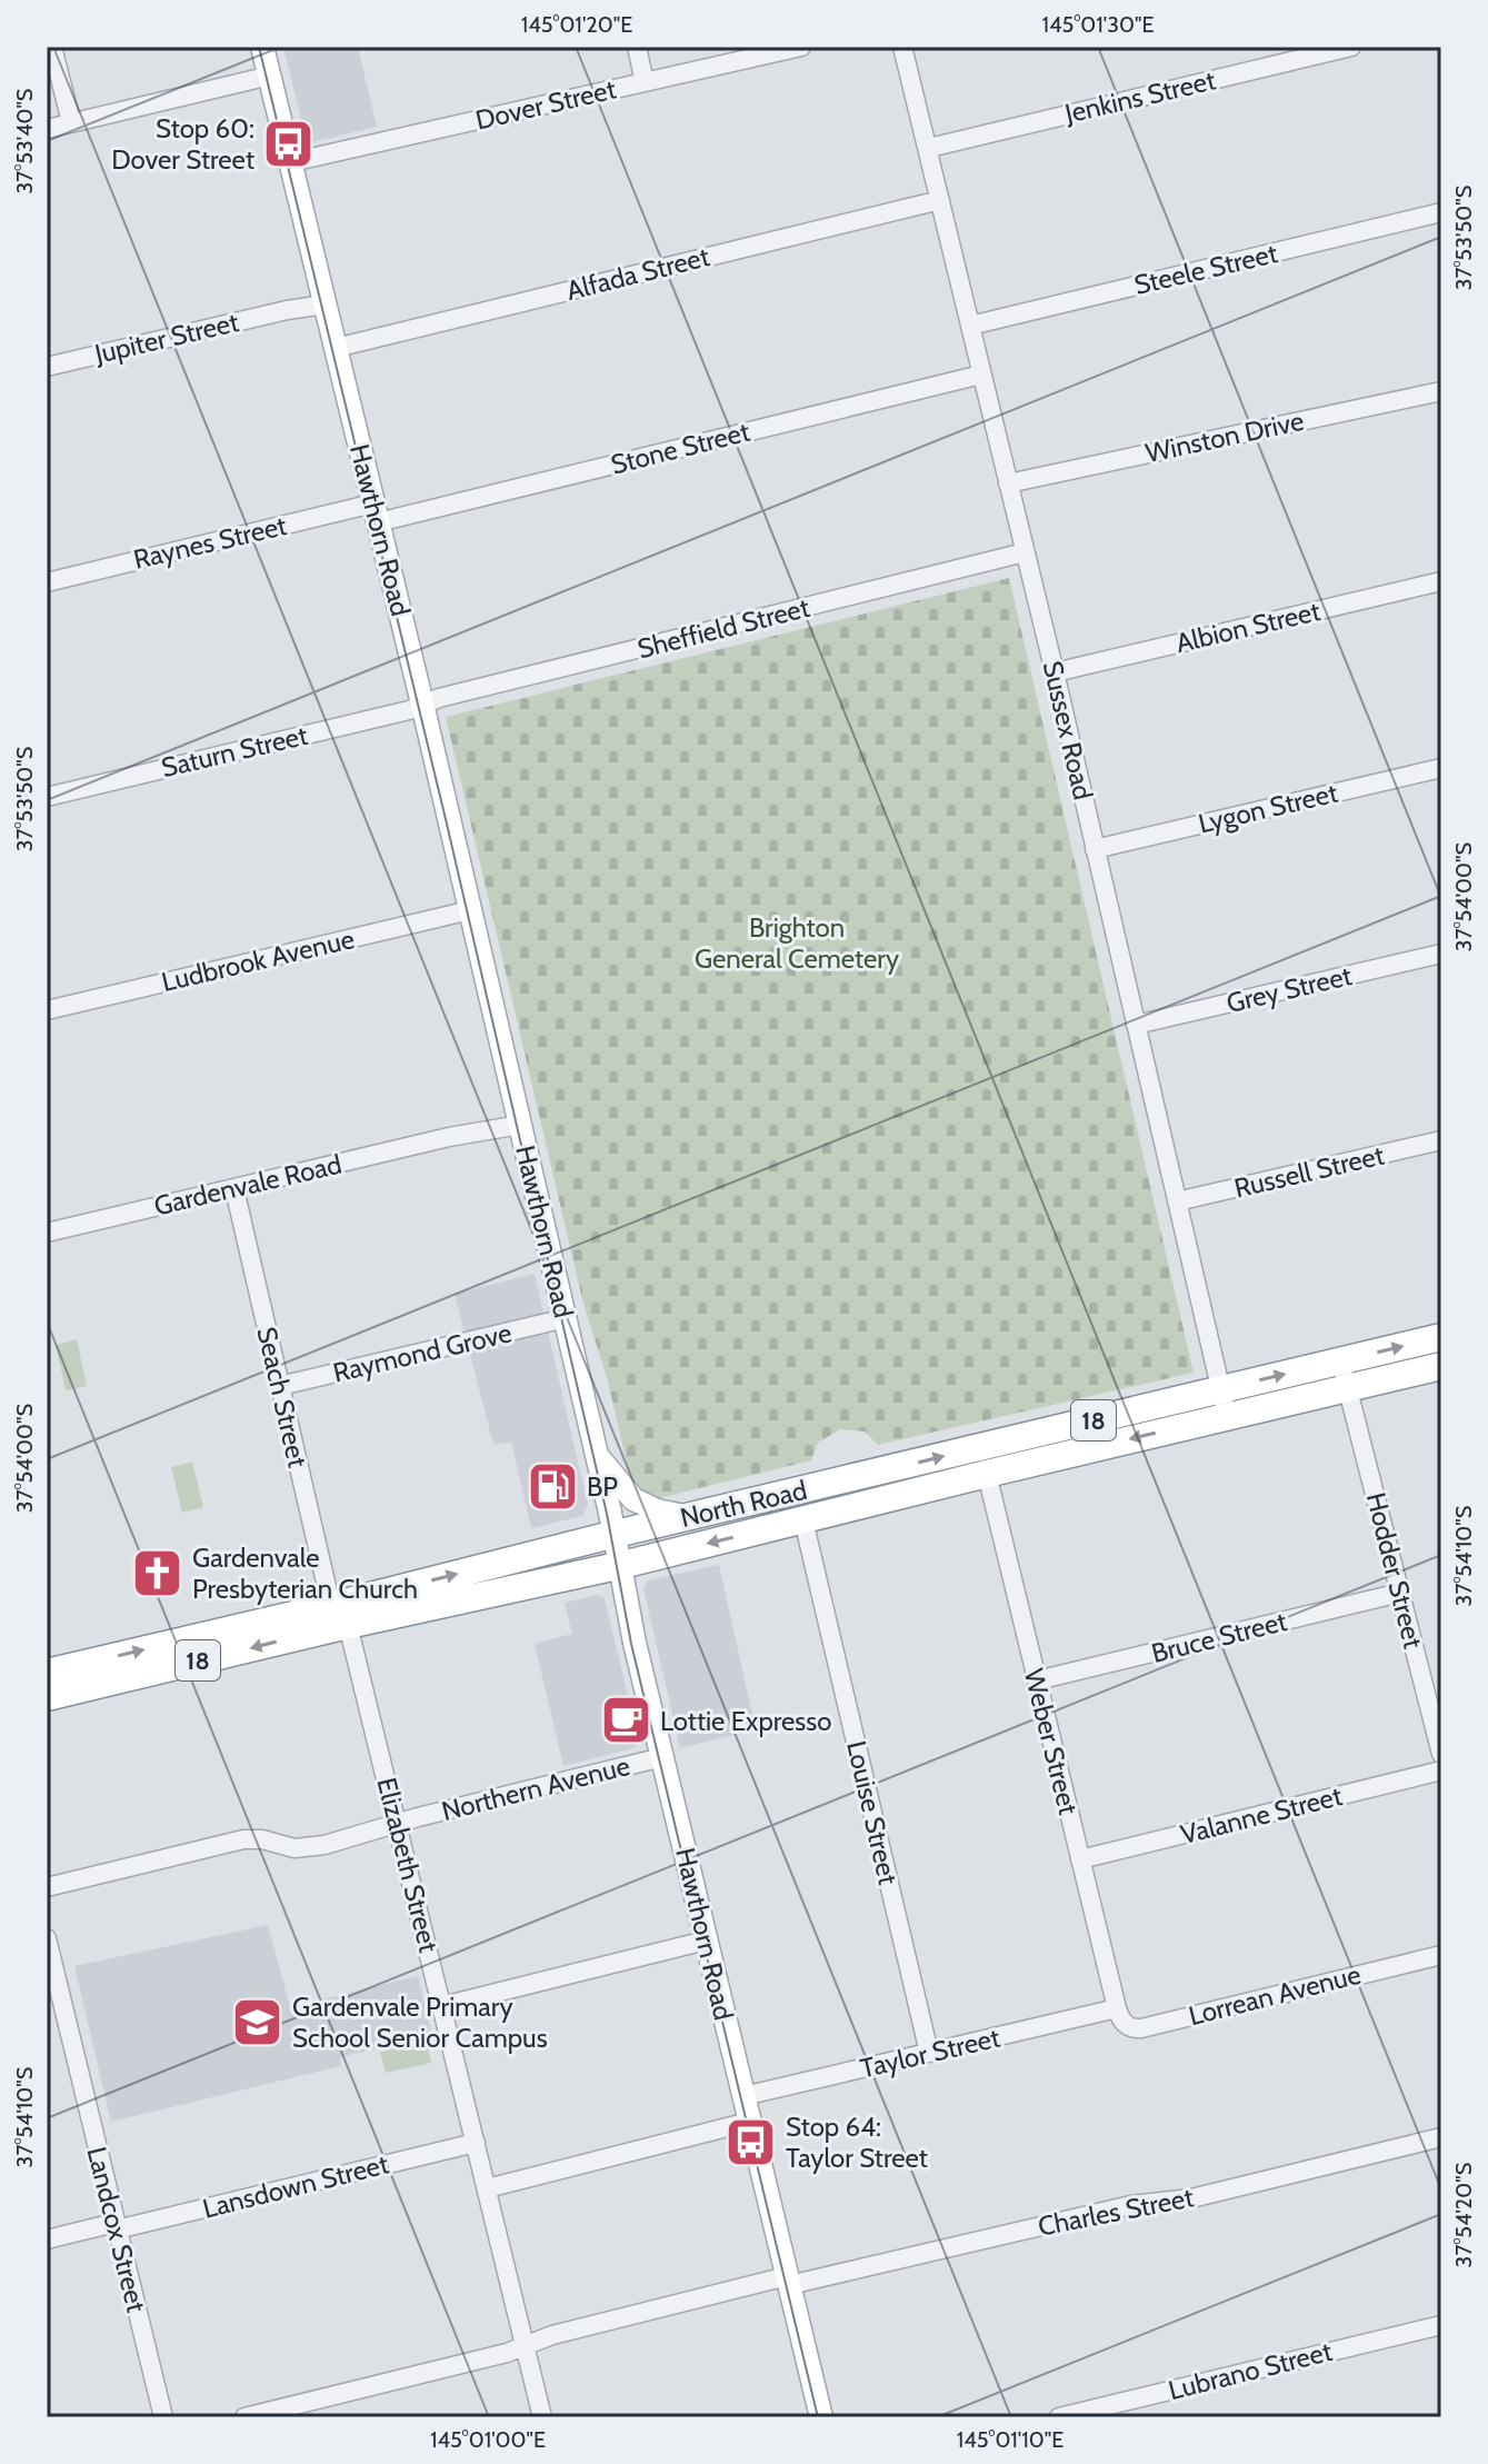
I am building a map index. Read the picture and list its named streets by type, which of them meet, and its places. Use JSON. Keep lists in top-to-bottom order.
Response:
{
  "streets": {
    "highway": ["18", "North Road"],
    "main road": ["Hawthorn Road"],
    "street": [
      "Jenkins Street",
      "Dover Street",
      "Steele Street",
      "Alfada Street",
      "Jupiter Street",
      "Winston Drive",
      "Stone Street",
      "Raynes Street",
      "Albion Street",
      "Sheffield Street",
      "Sussex Road",
      "Saturn Street",
      "Lygon Street",
      "Ludbrook Avenue",
      "Grey Street",
      "Russell Street",
      "Gardenvale Road",
      "Raymond Grove",
      "Seach Street",
      "Hodder Street",
      "Bruce Street",
      "Weber Street",
      "Northern Avenue",
      "Louise Street",
      "Valanne Street",
      "Elizabeth Street",
      "Lorrean Avenue",
      "Taylor Street",
      "Lansdown Street",
      "Charles Street",
      "Landcox Street",
      "Lubrano Street"
    ]
  },
  "crossings": [
    ["Jenkins Street", "Sussex Road"],
    ["Dover Street", "Hawthorn Road"],
    ["Steele Street", "Sussex Road"],
    ["Alfada Street", "Hawthorn Road"],
    ["Alfada Street", "Sussex Road"],
    ["Jupiter Street", "Hawthorn Road"],
    ["Winston Drive", "Sussex Road"],
    ["Stone Street", "Hawthorn Road"],
    ["Stone Street", "Raynes Street"],
    ["Stone Street", "Sussex Road"],
    ["Hawthorn Road", "Raynes Street"],
    ["Hawthorn Road", "Sheffield Street"],
    ["Hawthorn Road", "Saturn Street"],
    ["Hawthorn Road", "Ludbrook Avenue"],
    ["Hawthorn Road", "Gardenvale Road"],
    ["Hawthorn Road", "Raymond Grove"],
    ["Hawthorn Road", "North Road"],
    ["Hawthorn Road", "Northern Avenue"],
    ["Hawthorn Road", "Taylor Street"],
    ["Hawthorn Road", "Charles Street"],
    ["Albion Street", "Sussex Road"],
    ["Sheffield Street", "Sussex Road"],
    ["Sheffield Street", "Saturn Street"],
    ["Sussex Road", "Lygon Street"],
    ["Sussex Road", "Grey Street"],
    ["Sussex Road", "Russell Street"],
    ["Sussex Road", "North Road"],
    ["Gardenvale Road", "Seach Street"],
    ["Raymond Grove", "Seach Street"],
    ["Seach Street", "North Road"],
    ["Seach Street", "Elizabeth Street"],
    ["North Road", "Hodder Street"],
    ["North Road", "Weber Street"],
    ["North Road", "Louise Street"],
    ["North Road", "Elizabeth Street"],
    ["Hodder Street", "Bruce Street"],
    ["Bruce Street", "Weber Street"],
    ["Weber Street", "Valanne Street"],
    ["Weber Street", "Lorrean Avenue"],
    ["Weber Street", "Taylor Street"],
    ["Northern Avenue", "Elizabeth Street"],
    ["Louise Street", "Taylor Street"],
    ["Elizabeth Street", "Lansdown Street"],
    ["Elizabeth Street", "Charles Street"],
    ["Lorrean Avenue", "Taylor Street"],
    ["Lansdown Street", "Landcox Street"]
  ],
  "parks": ["Brighton General Cemetery"],
  "places": {
    "bus stop": ["Stop 60: Dover Street", "Stop 64: Taylor Street"],
    "fuel station": ["BP"],
    "church": ["Gardenvale Presbyterian Church"],
    "cafe": ["Lottie Expresso"],
    "school or university": ["Gardenvale Primary School Senior Campus"]
  },
  "coordinates": [
    "145°01'20\"E",
    "145°01'30\"E",
    "37°53'40\"S",
    "37°53'50\"S",
    "37°54'00\"S",
    "37°54'10\"S",
    "37°54'20\"S",
    "145°01'00\"E",
    "145°01'10\"E"
  ]
}
